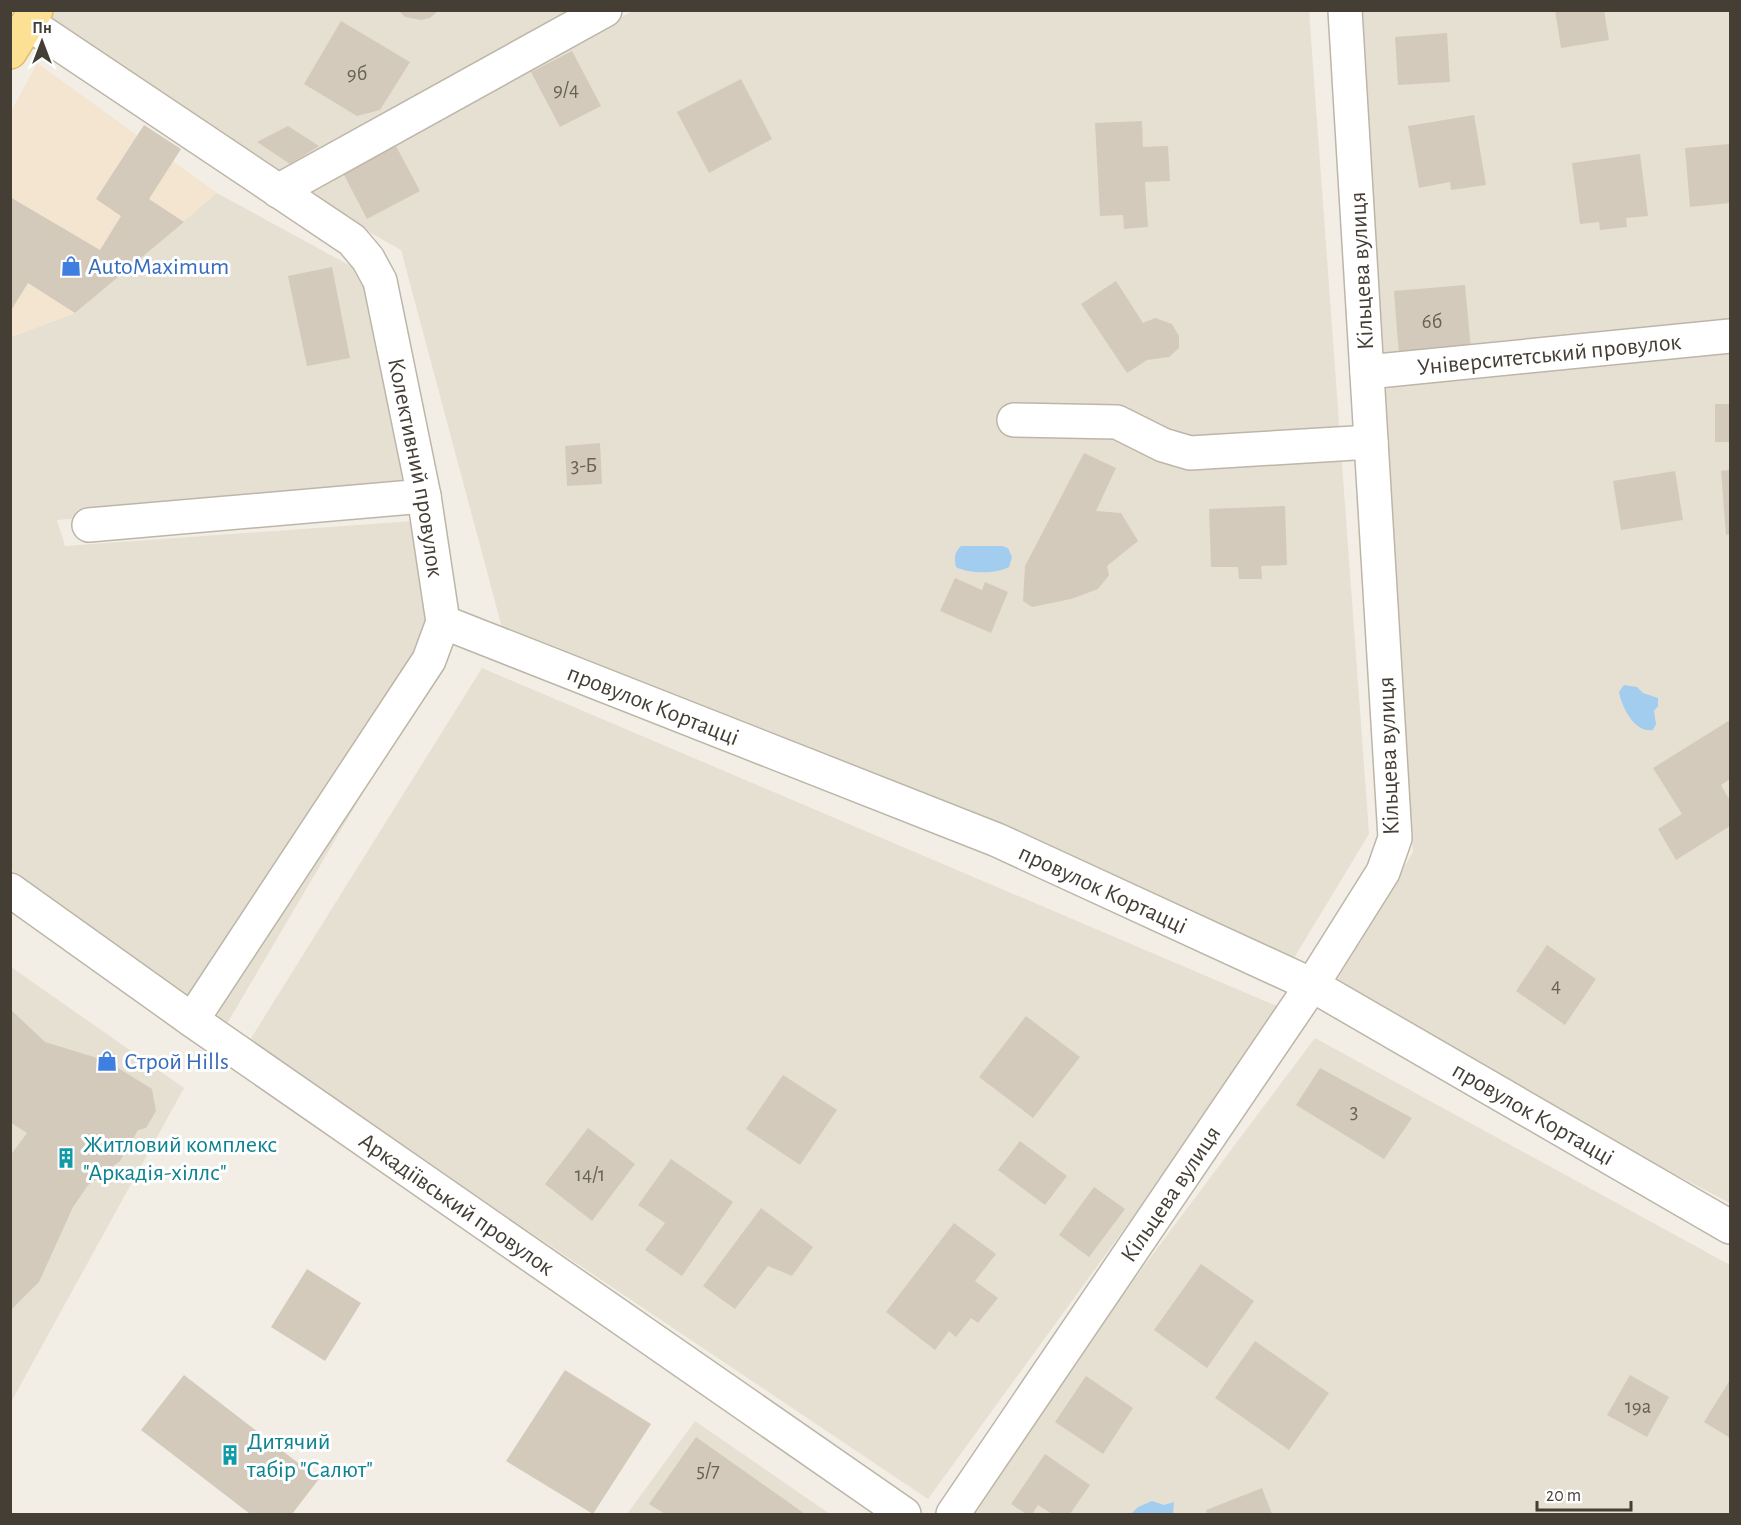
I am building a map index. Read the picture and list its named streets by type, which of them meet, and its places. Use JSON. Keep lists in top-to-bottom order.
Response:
{
  "streets": {
    "street": [
      "Кільцева вулиця",
      "Університетський провулок",
      "Колективний провулок",
      "провулок Кортацці",
      "Аркадіївський провулок"
    ]
  },
  "crossings": [
    ["Кільцева вулиця", "Університетський провулок"],
    ["Кільцева вулиця", "провулок Кортацці"],
    ["Колективний провулок", "провулок Кортацці"],
    ["Колективний провулок", "Аркадіївський провулок"]
  ],
  "places": {
    "shop": ["AutoMaximum", "Строй Hills"],
    "building": ["Житловий комплекс \"Аркадія-хіллс\"", "Дитячий табір \"Салют\""]
  },
  "house_numbers": [
    "9б",
    "9/4",
    "6б",
    "3-Б",
    "4",
    "3",
    "14/1",
    "19а",
    "5/7"
  ],
  "scale_bar": "20 m",
  "north": "top"
}
